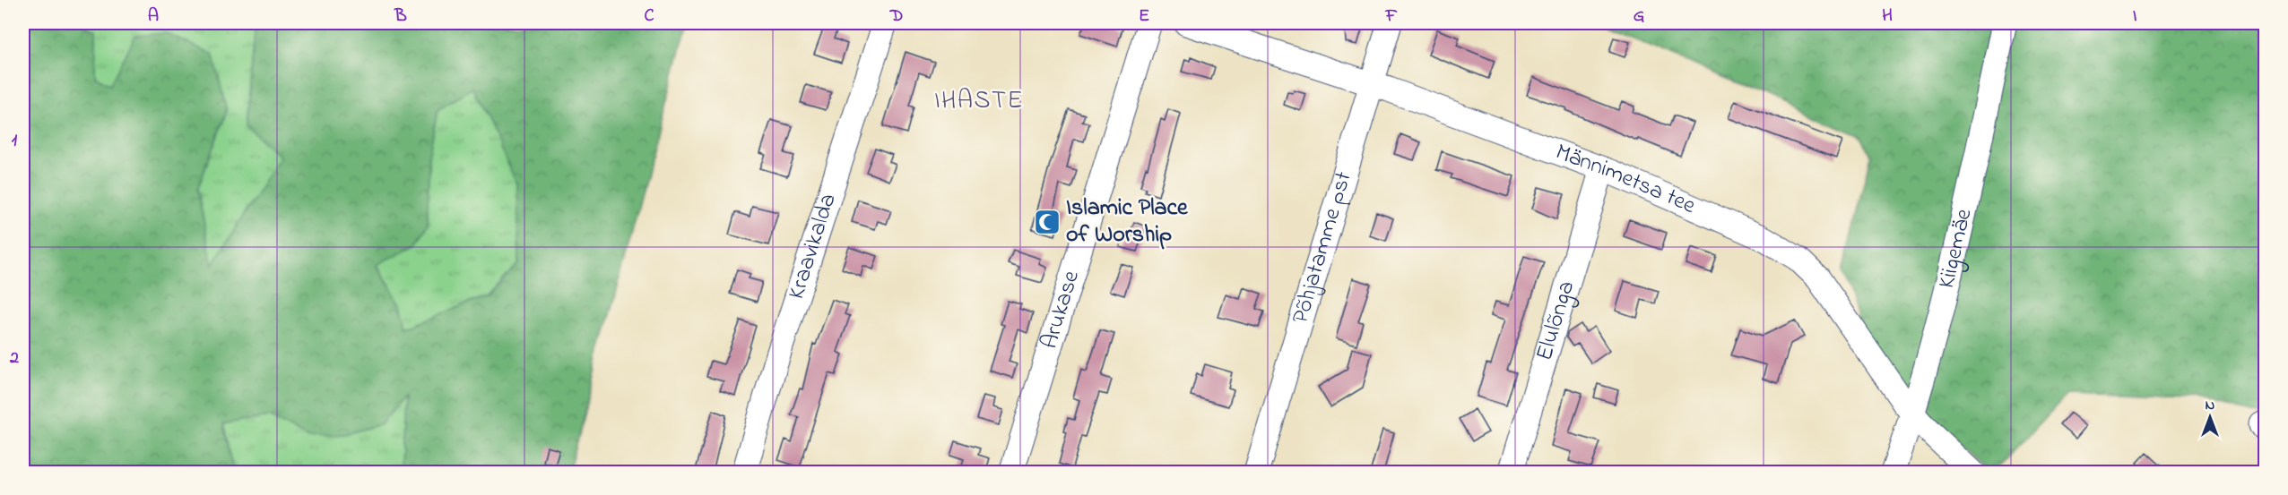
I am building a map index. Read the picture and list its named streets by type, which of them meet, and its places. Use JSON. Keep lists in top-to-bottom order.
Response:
{
  "streets": {
    "street": [
      "Männimetsa tee",
      "Kraavikalda",
      "Põhjatamme pst",
      "Kiigemäe",
      "Arukase",
      "Elulõnga"
    ]
  },
  "crossings": [
    ["Männimetsa tee", "Põhjatamme pst"],
    ["Männimetsa tee", "Kiigemäe"],
    ["Männimetsa tee", "Elulõnga"]
  ],
  "districts": ["IHASTE"],
  "places": {
    "mosque": ["Islamic Place of Worship"]
  },
  "north": "top",
  "grid": {
    "columns": [
      "A",
      "B",
      "C",
      "D",
      "E",
      "F",
      "G",
      "H",
      "I"
    ],
    "rows": ["1", "2"]
  }
}
